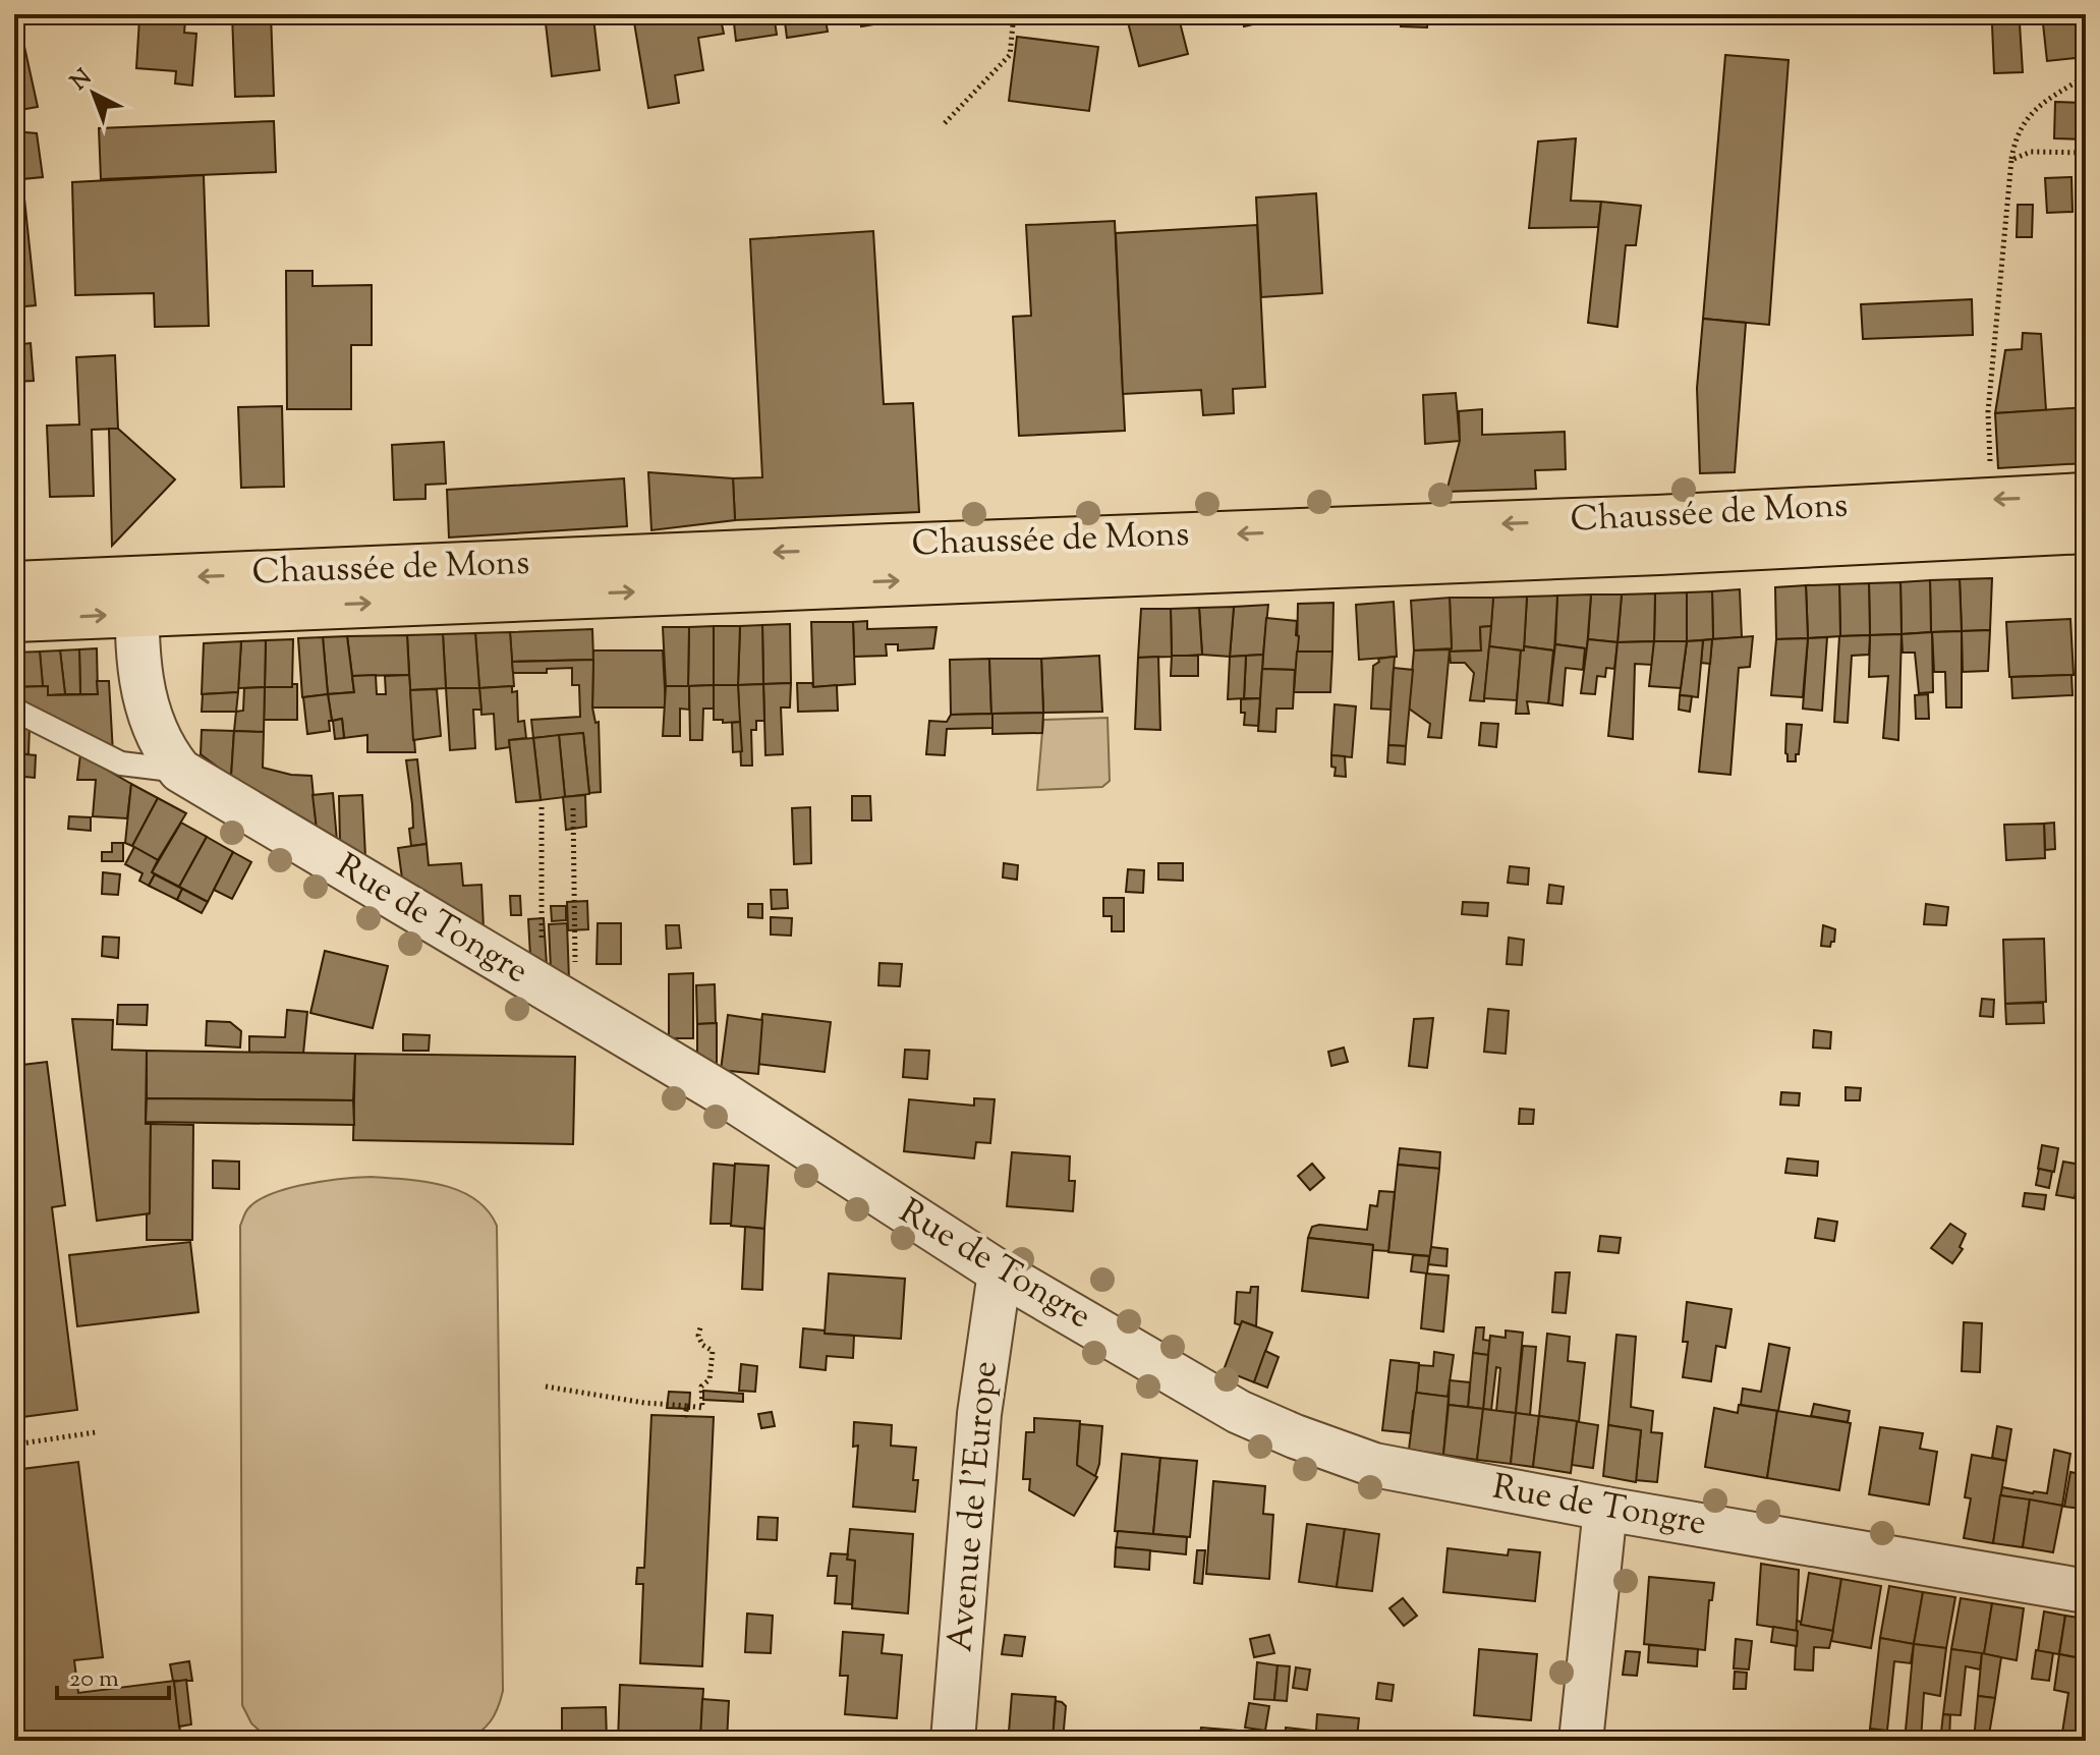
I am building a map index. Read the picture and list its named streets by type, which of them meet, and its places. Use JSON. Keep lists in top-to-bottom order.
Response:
{
  "streets": {
    "main road": ["Chaussée de Mons"],
    "street": ["Rue de Tongre", "Avenue de l'Europe"]
  },
  "crossings": [
    ["Chaussée de Mons", "Rue de Tongre"],
    ["Rue de Tongre", "Avenue de l'Europe"]
  ],
  "scale_bar": "20 m",
  "north": "top left"
}
